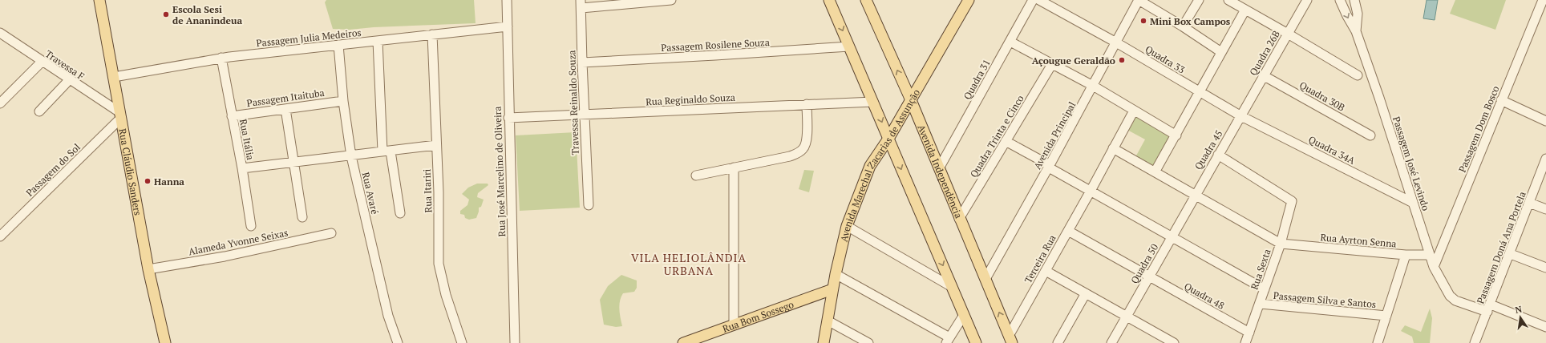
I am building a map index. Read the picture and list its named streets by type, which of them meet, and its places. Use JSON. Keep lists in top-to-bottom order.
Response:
{
  "streets": {
    "main road": [
      "Avenida Marechal Zacarias de Assunção",
      "Avenida Independência",
      "Rua Cláudio Sanders",
      "Rua Bom Sossego"
    ],
    "street": [
      "Passagem Julia Medeiros",
      "Passagem Rosilene Souza",
      "Quadra 26B",
      "Quadra 33",
      "Travessa F",
      "Quadra 31",
      "Quadra 30B",
      "Passagem Itaituba",
      "Rua Reginaldo Souza",
      "Travessa Reinaldo Souza",
      "Passagem Dom Bosco",
      "Avenida Principal",
      "Quadra Trinta e Cinco",
      "Rua Itália",
      "Quadra 45",
      "Quadra 34A",
      "Passagem José Levindo",
      "Passagem do Sol",
      "Rua José Marcelino de Oliveira",
      "Rua Itariri",
      "Rua Avaré",
      "Rua Ayrton Senna",
      "Alameda Yvonne Seixas",
      "Passagem Doná Ana Portela",
      "Terceira Rua",
      "Quadra 50",
      "Rua Sexta",
      "Quadra 48",
      "Passagem Silva e Santos"
    ]
  },
  "crossings": [
    ["Passagem Julia Medeiros", "Rua Itália"],
    ["Passagem Julia Medeiros", "Rua Cláudio Sanders"],
    ["Passagem Julia Medeiros", "Rua José Marcelino de Oliveira"],
    ["Passagem Julia Medeiros", "Rua Itariri"],
    ["Passagem Julia Medeiros", "Rua Avaré"],
    ["Passagem Rosilene Souza", "Travessa Reinaldo Souza"],
    ["Quadra 26B", "Quadra 33"],
    ["Quadra 26B", "Quadra 30B"],
    ["Quadra 26B", "Quadra 45"],
    ["Quadra 26B", "Quadra 34A"],
    ["Quadra 33", "Avenida Principal"],
    ["Quadra 33", "Quadra 45"],
    ["Quadra 33", "Quadra 34A"],
    ["Travessa F", "Passagem do Sol"],
    ["Travessa F", "Rua Cláudio Sanders"],
    ["Quadra 31", "Avenida Independência"],
    ["Passagem Itaituba", "Rua Itália"],
    ["Passagem Itaituba", "Rua Avaré"],
    ["Rua Reginaldo Souza", "Travessa Reinaldo Souza"],
    ["Rua Reginaldo Souza", "Rua José Marcelino de Oliveira"],
    ["Passagem Dom Bosco", "Passagem José Levindo"],
    ["Passagem Dom Bosco", "Rua Ayrton Senna"],
    ["Avenida Principal", "Avenida Independência"],
    ["Quadra Trinta e Cinco", "Avenida Independência"],
    ["Quadra 45", "Quadra 34A"],
    ["Quadra 45", "Quadra 50"],
    ["Quadra 45", "Rua Sexta"],
    ["Quadra 34A", "Passagem José Levindo"],
    ["Passagem José Levindo", "Rua Ayrton Senna"],
    ["Passagem José Levindo", "Passagem Doná Ana Portela"],
    ["Avenida Marechal Zacarias de Assunção", "Avenida Independência"],
    ["Avenida Marechal Zacarias de Assunção", "Rua Bom Sossego"],
    ["Passagem do Sol", "Rua Cláudio Sanders"],
    ["Avenida Independência", "Terceira Rua"],
    ["Rua Cláudio Sanders", "Alameda Yvonne Seixas"],
    ["Rua Ayrton Senna", "Rua Sexta"],
    ["Terceira Rua", "Quadra 48"],
    ["Quadra 50", "Quadra 48"],
    ["Rua Sexta", "Quadra 48"],
    ["Rua Sexta", "Passagem Silva e Santos"]
  ],
  "districts": ["VILA HELIOLÂNDIA URBANA"],
  "places": [
    "Escola Sesi de Ananindeua",
    "Mini Box Campos",
    "Açougue Geraldão",
    "Hanna"
  ],
  "north": "top"
}
